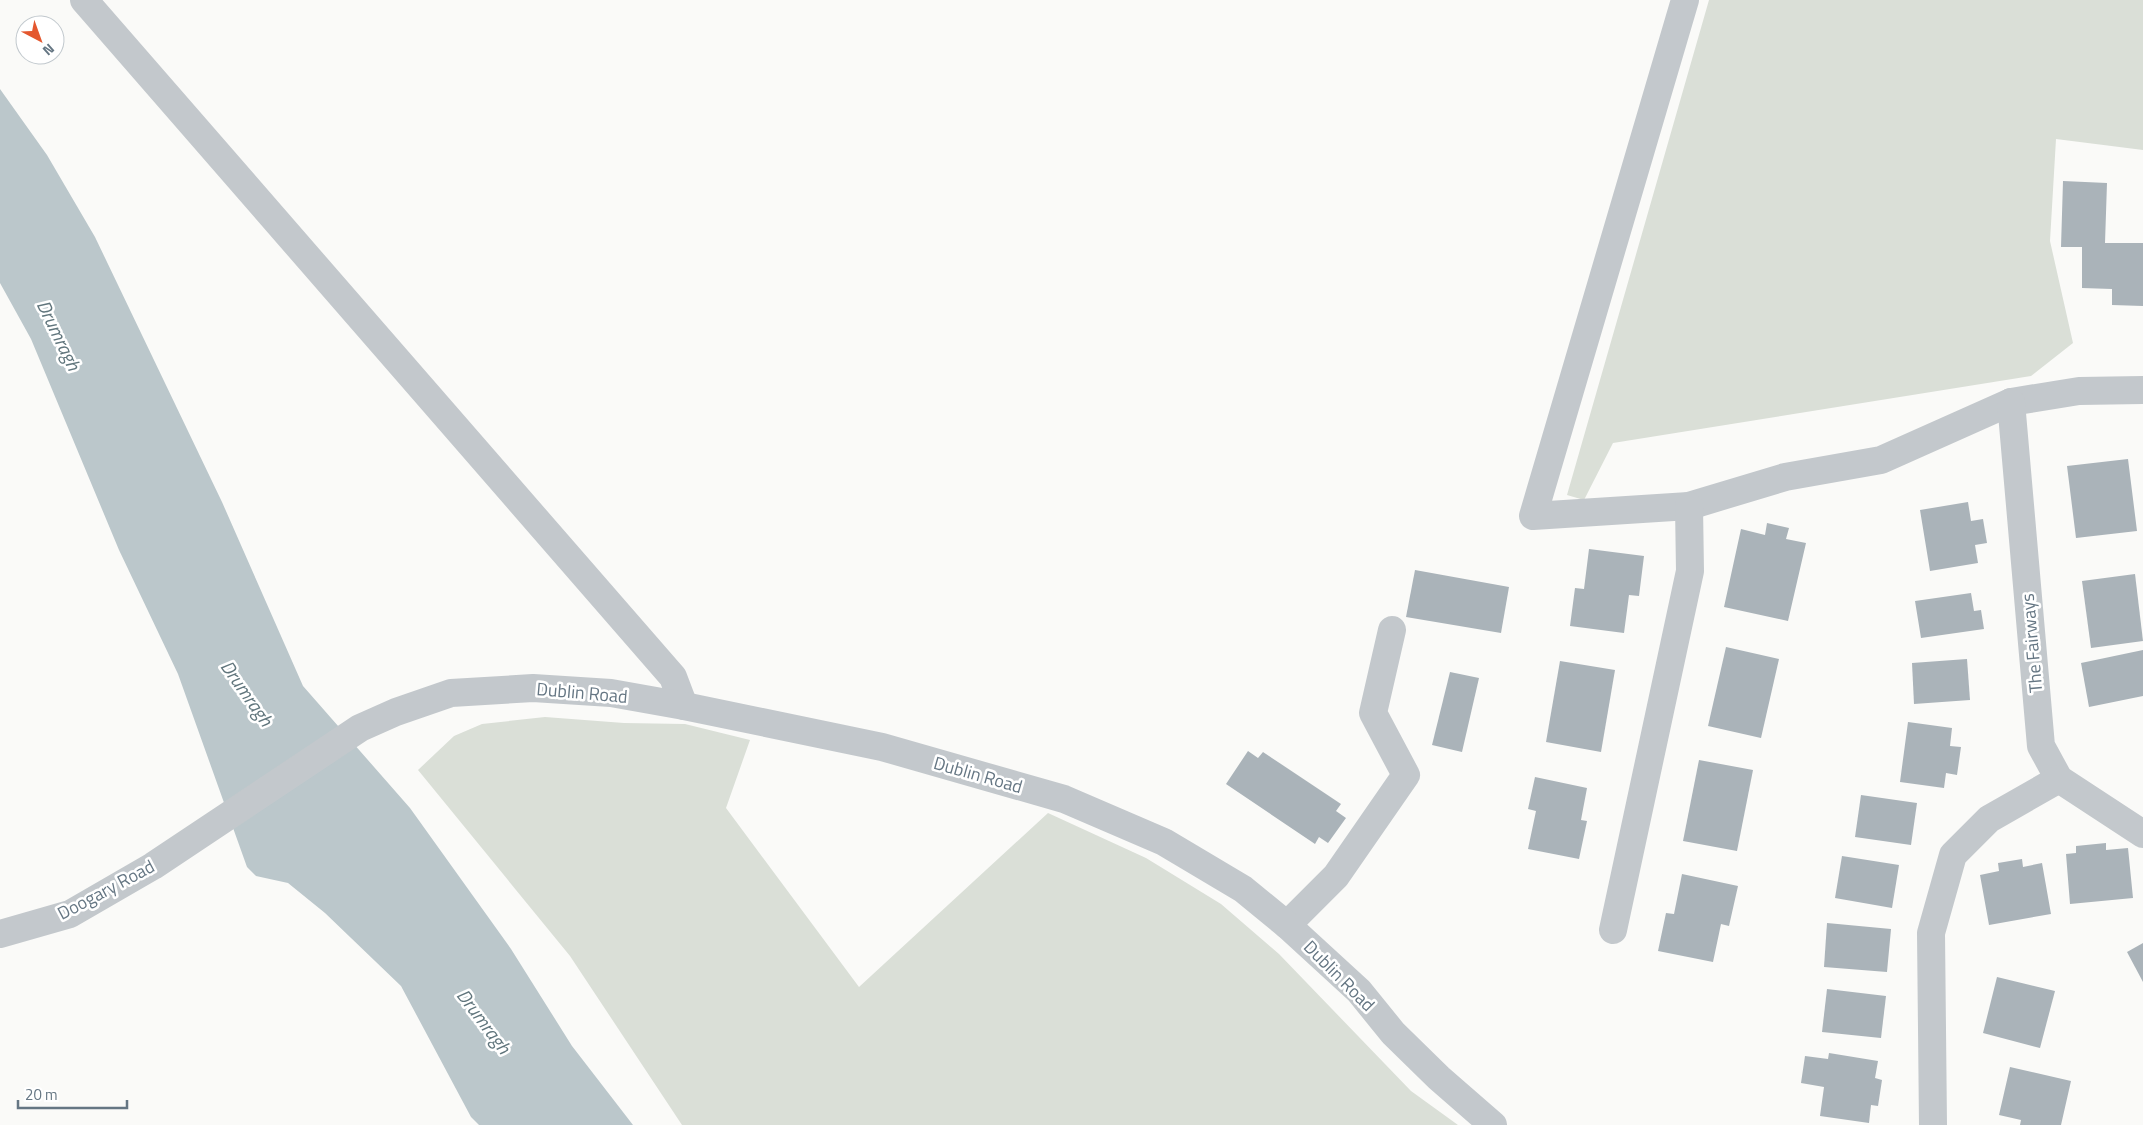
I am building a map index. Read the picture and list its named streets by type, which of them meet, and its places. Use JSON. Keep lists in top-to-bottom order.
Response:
{
  "streets": {
    "street": ["The Fairways", "Dublin Road", "Doogary Road"]
  },
  "crossings": [
    ["Dublin Road", "Doogary Road"]
  ],
  "water": ["Drumragh"],
  "scale_bar": "20 m",
  "north": "bottom right"
}
